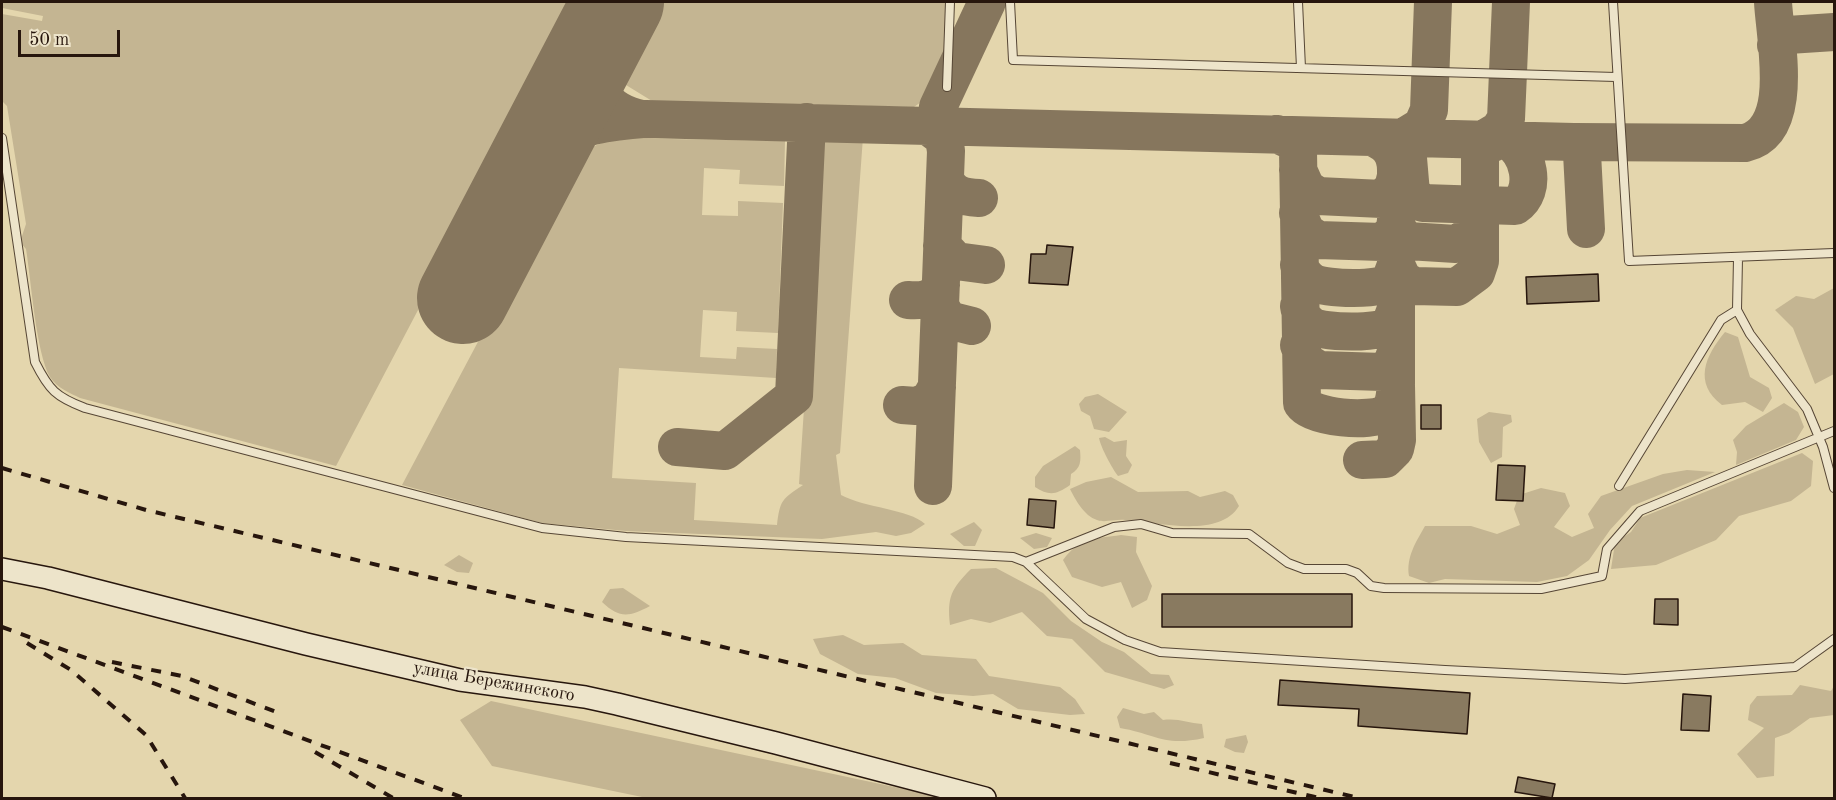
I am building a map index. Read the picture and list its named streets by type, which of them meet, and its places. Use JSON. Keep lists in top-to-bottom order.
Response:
{
  "streets": {
    "main road": ["улица Бережинского"]
  },
  "scale_bar": "50 m"
}
